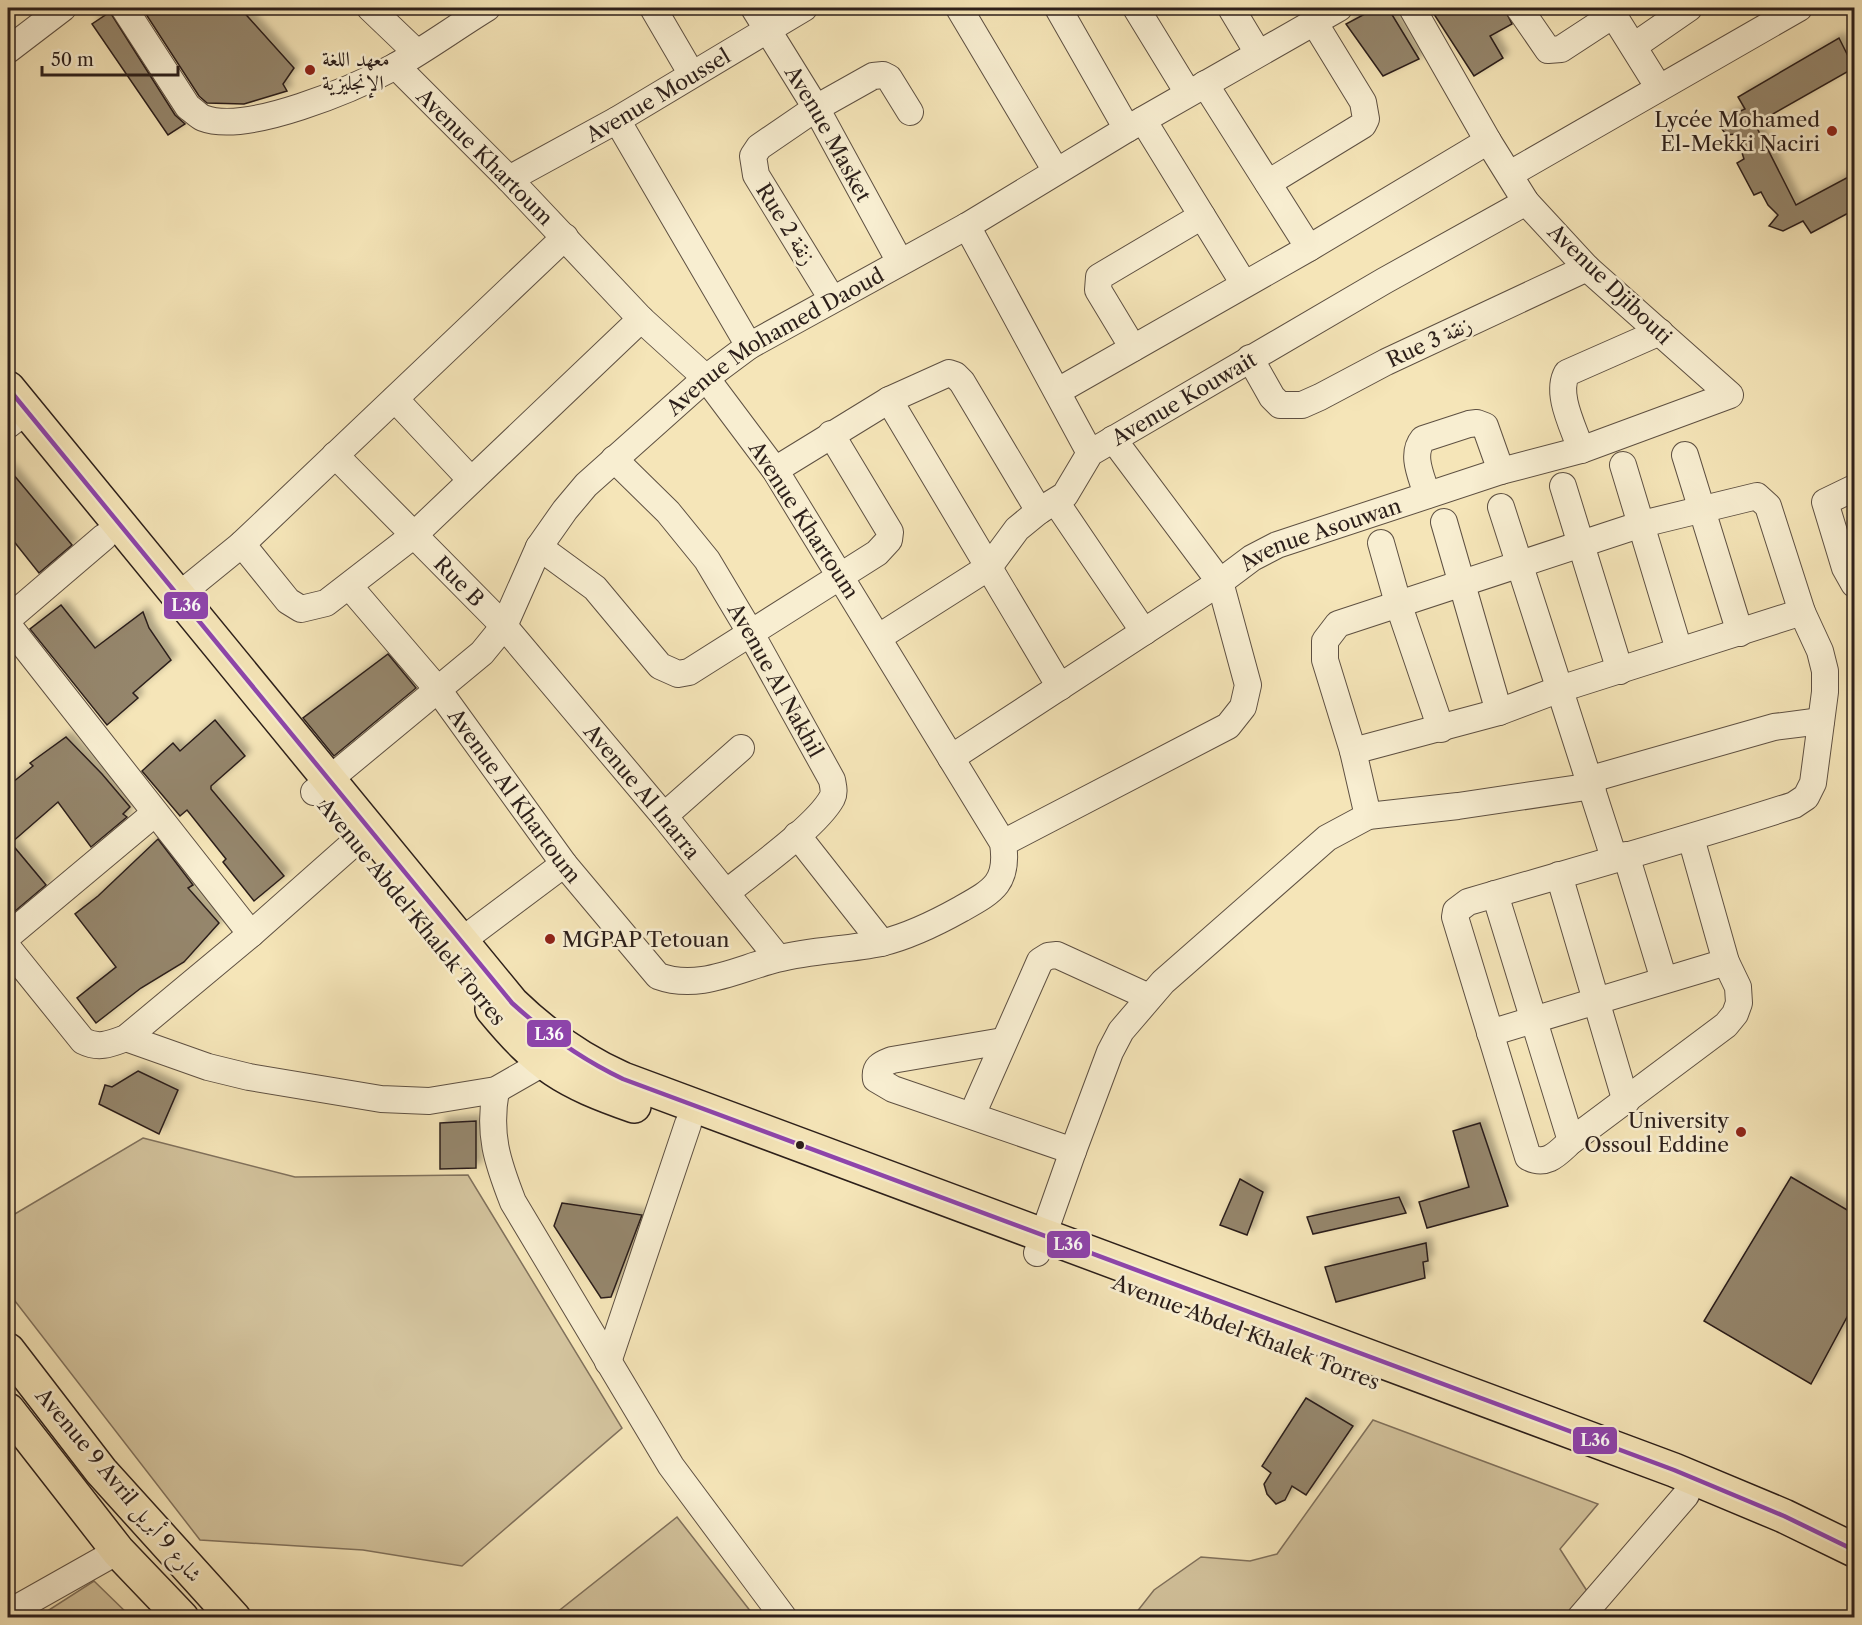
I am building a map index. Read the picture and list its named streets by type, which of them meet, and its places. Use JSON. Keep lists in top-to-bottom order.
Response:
{
  "streets": {
    "main road": ["Avenue Abdel Khalek Torres", "Avenue 9 Avril شارع 9 أبريل"],
    "street": [
      "Avenue Moussel",
      "Avenue Masket",
      "Avenue Khartoum",
      "Rue 2 زنقة",
      "Avenue Djibouti",
      "Avenue Mohamed Daoud",
      "Rue 3 زنقة",
      "Avenue Kouwait",
      "Avenue Asouwan",
      "Rue B",
      "Avenue Al Nakhil",
      "Avenue Al Inarra",
      "Avenue Al Khartoum"
    ]
  },
  "crossings": [
    ["Avenue Moussel", "Avenue Masket"],
    ["Avenue Moussel", "Avenue Khartoum"],
    ["Avenue Masket", "Rue 2 زنقة"],
    ["Avenue Masket", "Avenue Mohamed Daoud"],
    ["Avenue Khartoum", "Avenue Mohamed Daoud"],
    ["Avenue Khartoum", "Avenue Kouwait"],
    ["Avenue Khartoum", "Avenue Asouwan"],
    ["Rue 2 زنقة", "Avenue Mohamed Daoud"],
    ["Avenue Djibouti", "Rue 3 زنقة"],
    ["Avenue Djibouti", "Avenue Kouwait"],
    ["Avenue Djibouti", "Avenue Asouwan"],
    ["Avenue Mohamed Daoud", "Rue B"],
    ["Avenue Mohamed Daoud", "Avenue Al Nakhil"],
    ["Avenue Mohamed Daoud", "Avenue Al Inarra"],
    ["Avenue Mohamed Daoud", "Avenue Al Khartoum"],
    ["Avenue Mohamed Daoud", "Avenue Abdel Khalek Torres"],
    ["Rue 3 زنقة", "Avenue Kouwait"],
    ["Rue B", "Avenue Al Inarra"],
    ["Avenue Al Nakhil", "Avenue Al Inarra"],
    ["Avenue Al Inarra", "Avenue Al Khartoum"]
  ],
  "places": [
    "معهد اللغة الإنجليزية",
    "Lycée Mohamed El-Mekki Naciri",
    "MGPAP Tetouan",
    "University Ossoul Eddine"
  ],
  "lines": ["transit line L36"],
  "scale_bar": "50 m"
}
